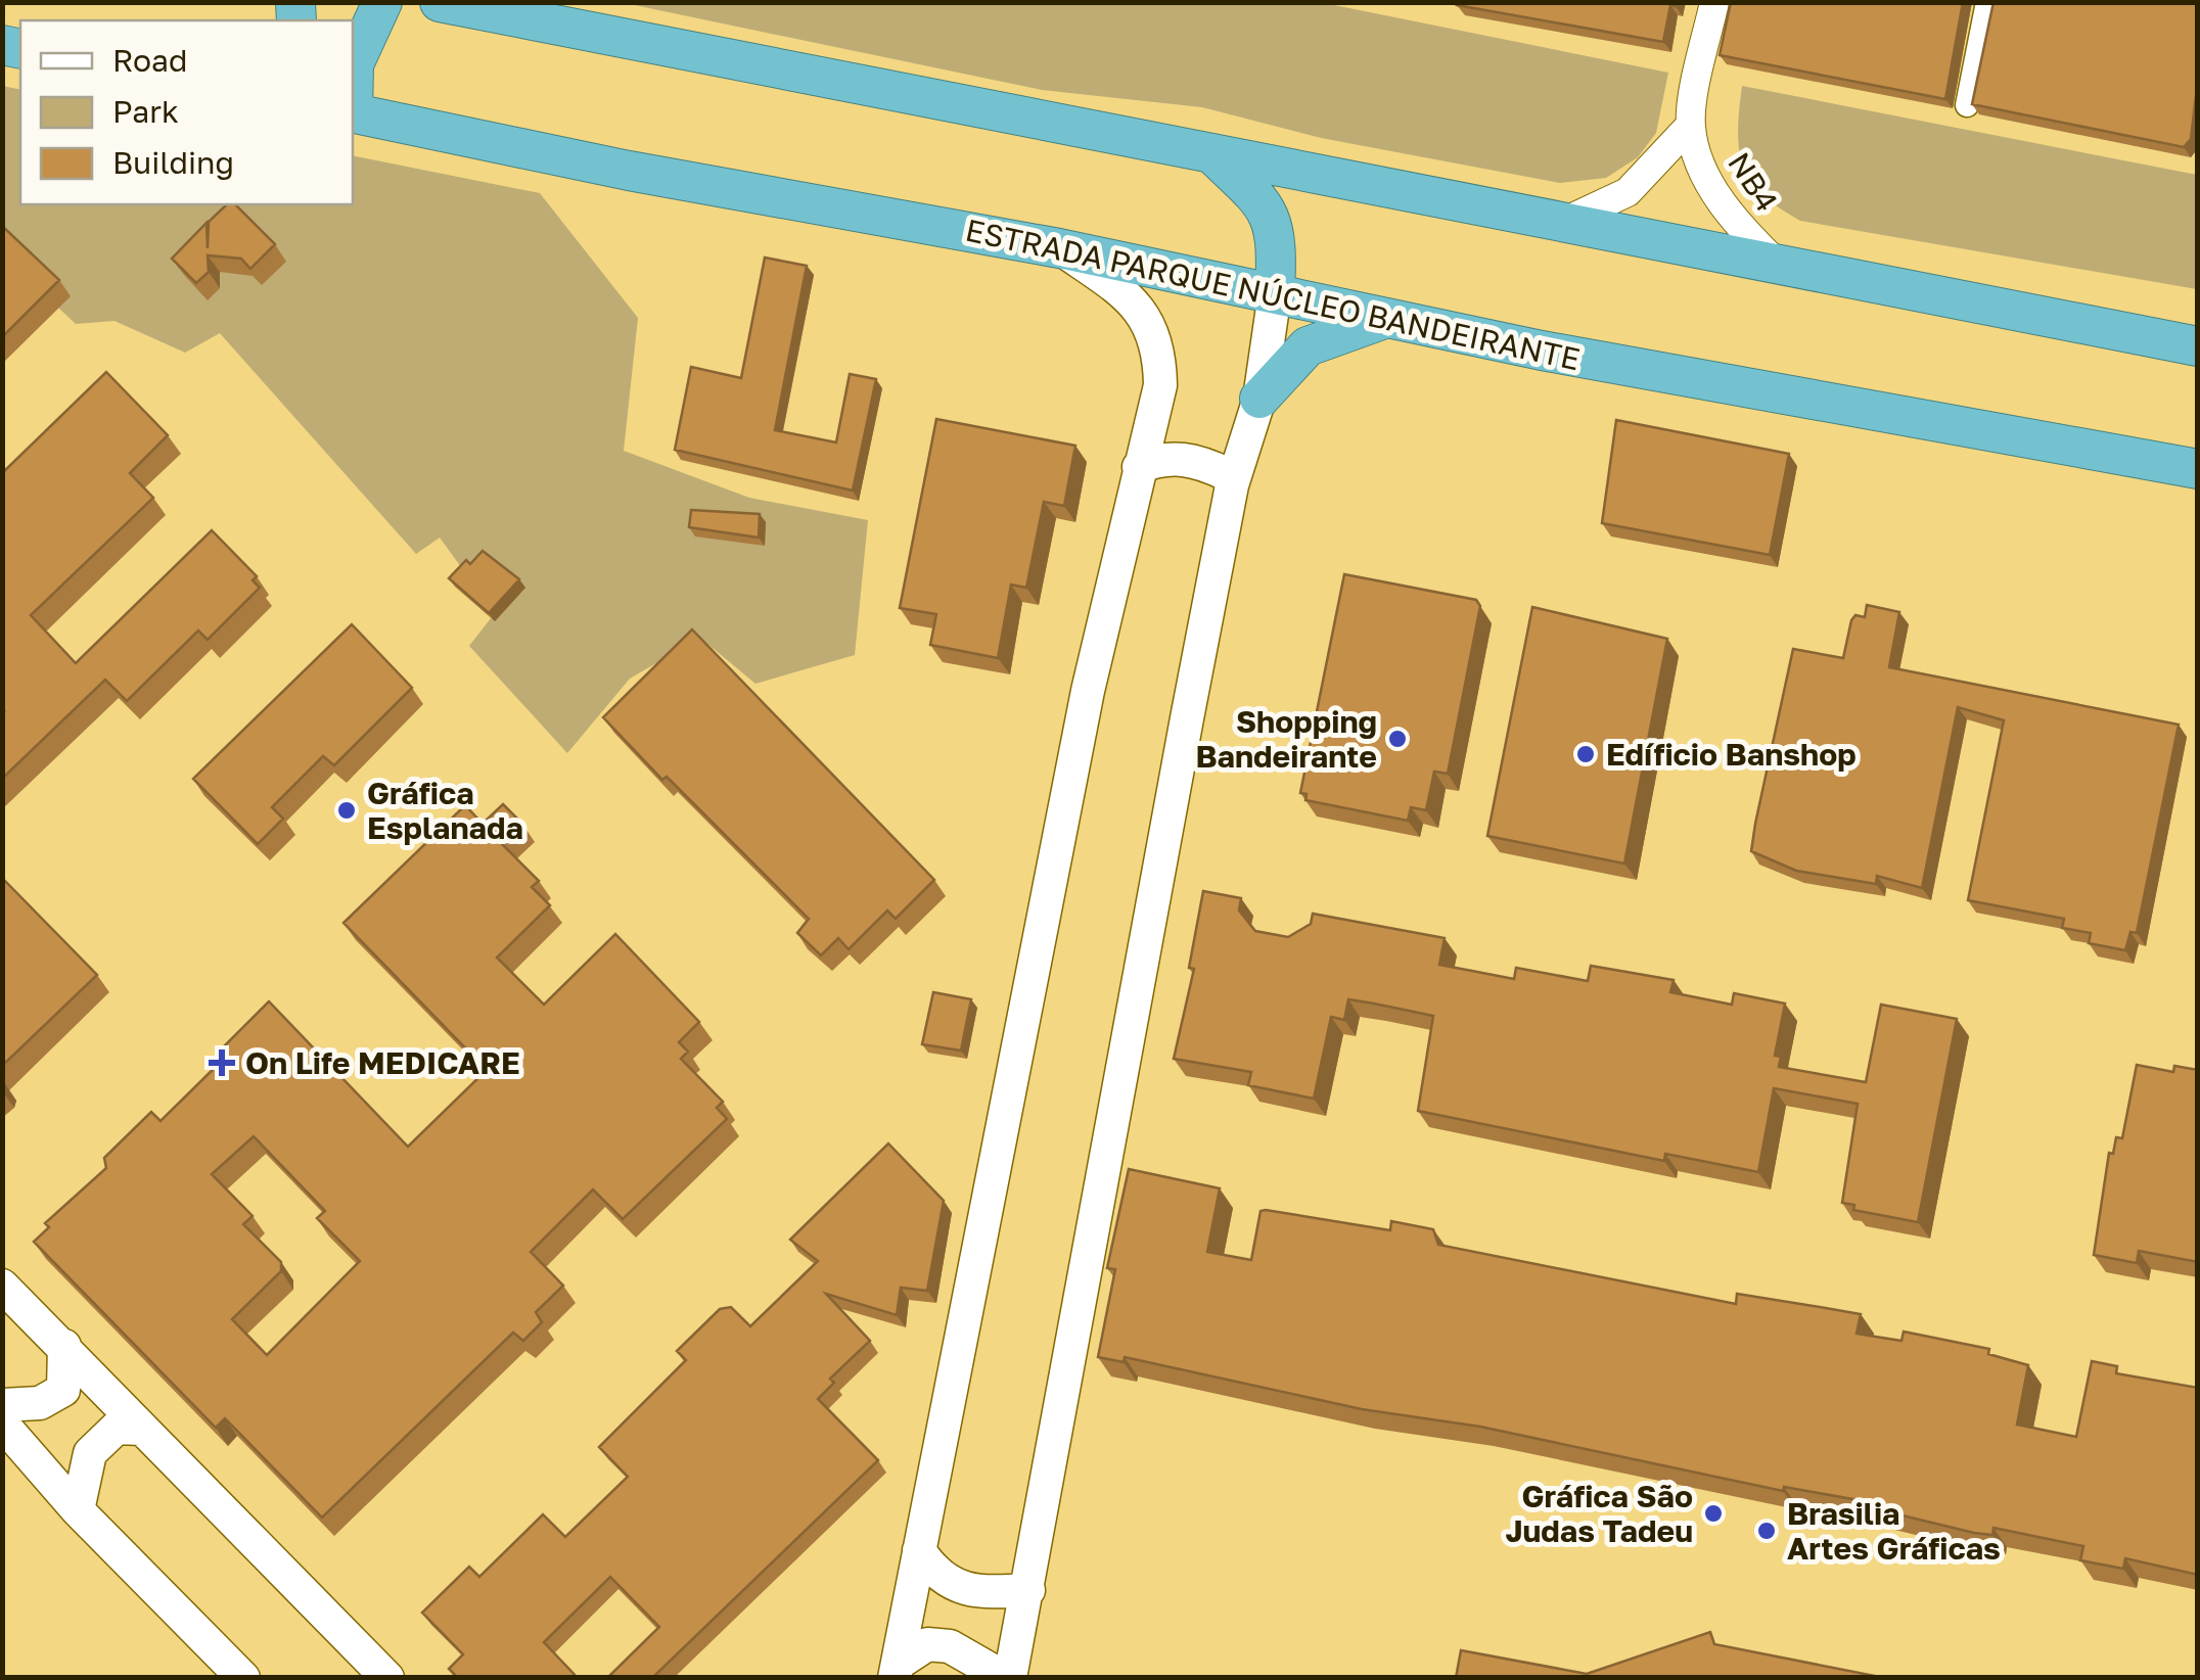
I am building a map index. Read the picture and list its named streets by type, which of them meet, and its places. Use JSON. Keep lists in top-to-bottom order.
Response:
{
  "streets": {
    "highway": ["ESTRADA PARQUE NÚCLEO BANDEIRANTE"],
    "street": ["NB4"]
  },
  "places": {
    "other": [
      "Shopping Bandeirante",
      "Edíficio Banshop",
      "Gráfica Esplanada",
      "Gráfica São Judas Tadeu",
      "Brasilia Artes Gráficas"
    ],
    "health": ["On Life MEDICARE"]
  },
  "legend": ["Road", "Park", "Building"]
}
